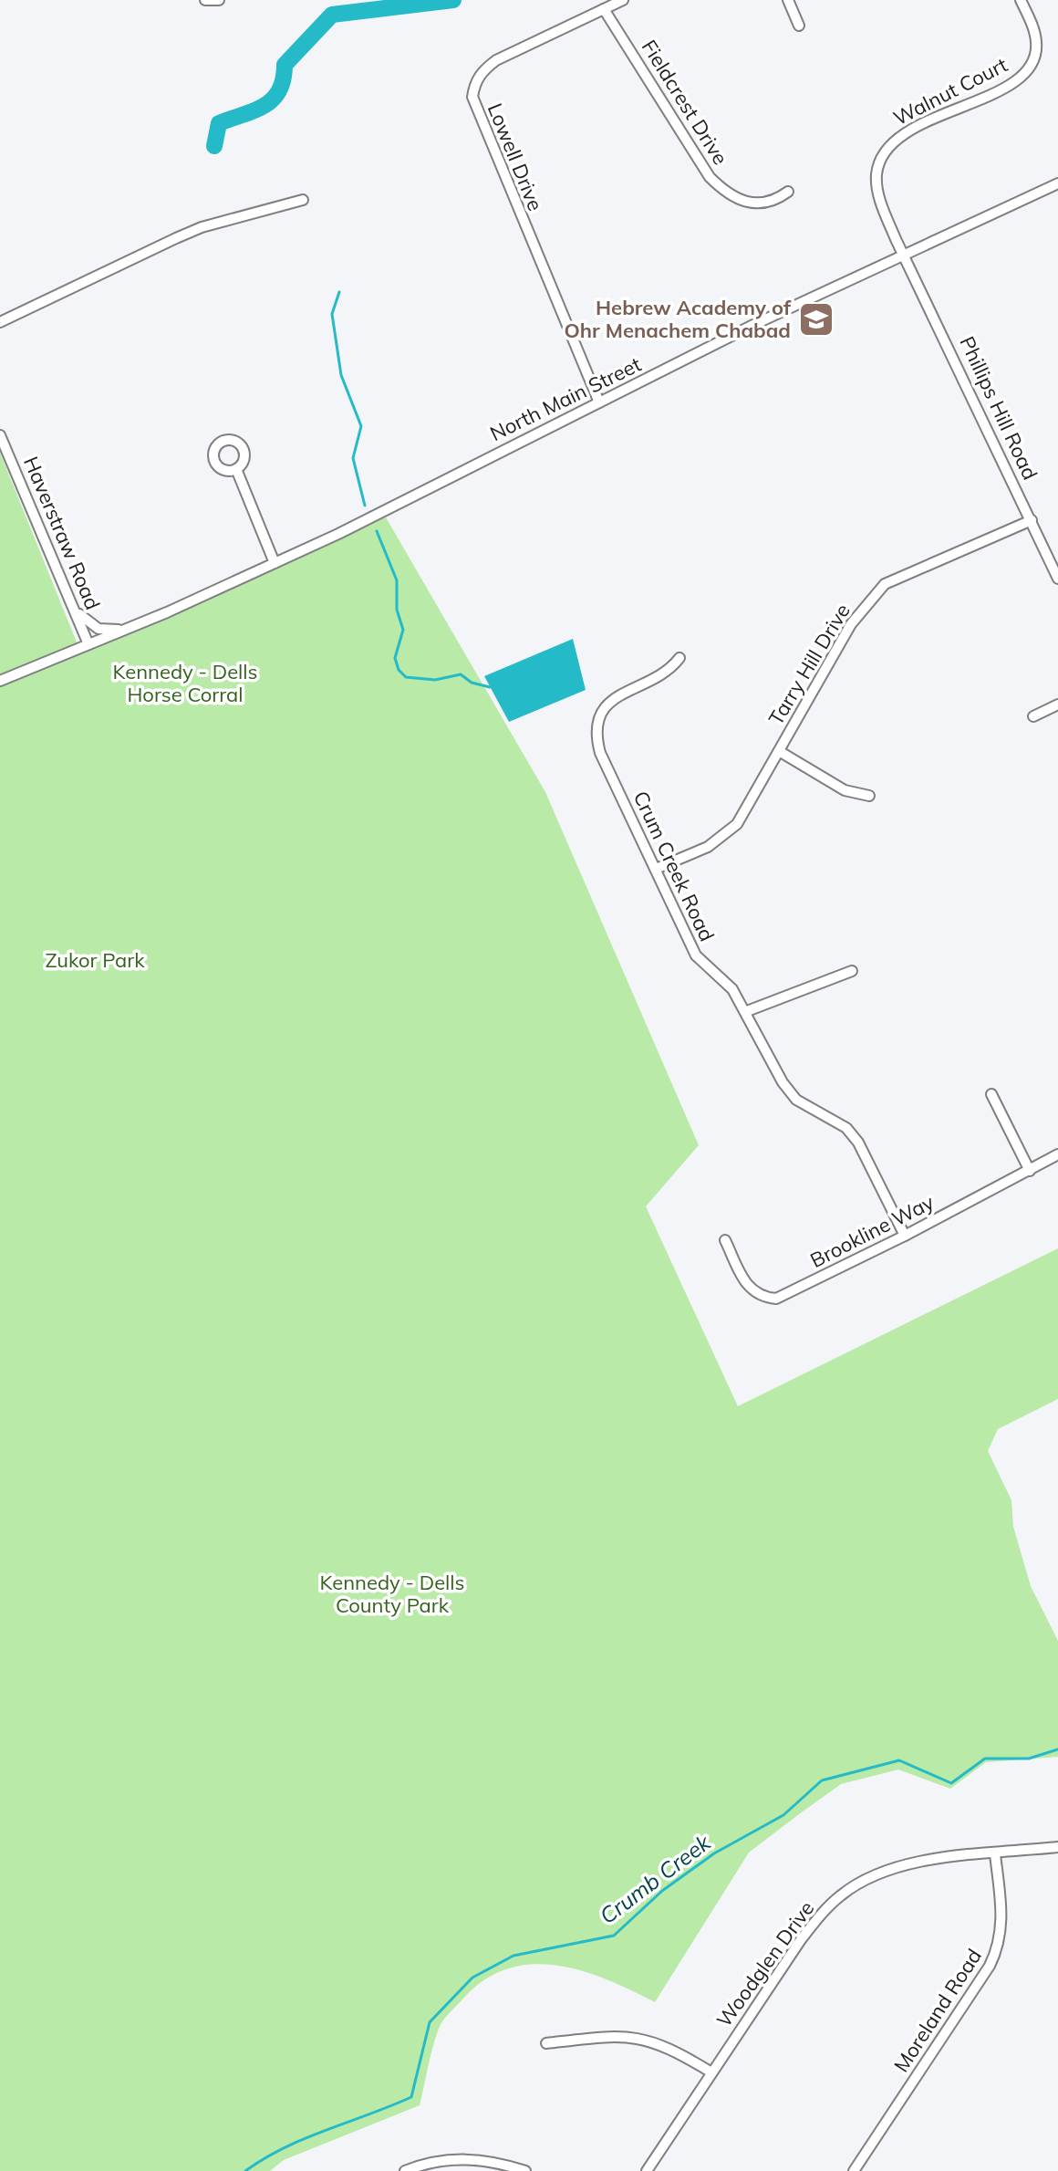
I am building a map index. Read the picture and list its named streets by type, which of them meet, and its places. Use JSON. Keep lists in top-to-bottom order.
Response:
{
  "streets": {
    "street": [
      "Walnut Court",
      "Fieldcrest Drive",
      "Lowell Drive",
      "North Main Street",
      "Phillips Hill Road",
      "Haverstraw Road",
      "Tarry Hill Drive",
      "Crum Creek Road",
      "Brookline Way",
      "Woodglen Drive",
      "Moreland Road"
    ]
  },
  "crossings": [
    ["Walnut Court", "North Main Street"],
    ["Walnut Court", "Phillips Hill Road"],
    ["Fieldcrest Drive", "Lowell Drive"],
    ["Lowell Drive", "North Main Street"],
    ["North Main Street", "Phillips Hill Road"],
    ["North Main Street", "Haverstraw Road"],
    ["Phillips Hill Road", "Tarry Hill Drive"],
    ["Tarry Hill Drive", "Crum Creek Road"],
    ["Crum Creek Road", "Brookline Way"],
    ["Woodglen Drive", "Moreland Road"]
  ],
  "water": ["Crumb Creek"],
  "parks": ["Kennedy - Dells Horse Corral", "Zukor Park", "Kennedy - Dells County Park"],
  "places": {
    "school or university": ["Hebrew Academy of Ohr Menachem Chabad"]
  }
}
